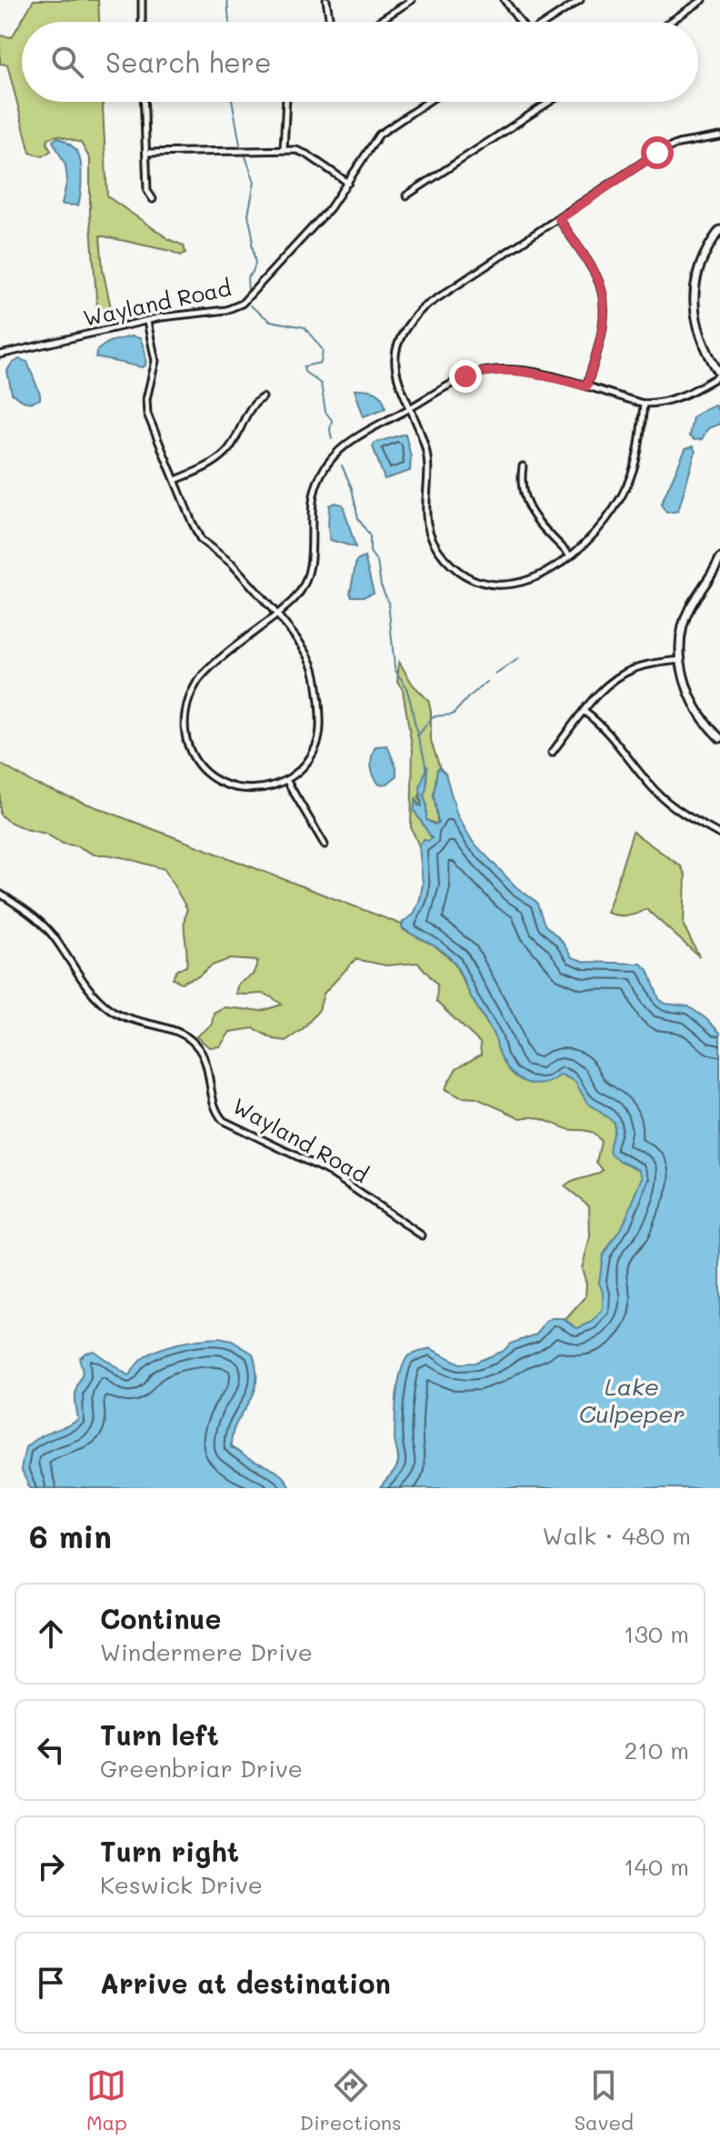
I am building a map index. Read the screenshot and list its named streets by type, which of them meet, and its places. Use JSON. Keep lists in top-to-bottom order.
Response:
{
  "streets": {
    "street": ["Wayland Road"]
  },
  "water": ["Lake Culpeper"],
  "page": {
    "search": "Search here",
    "heading": ["6 min", "Walk · 480 m"],
    "list": [
      ["Continue", "Windermere Drive", "130 m"],
      ["Turn left", "Greenbriar Drive", "210 m"],
      ["Turn right", "Keswick Drive", "140 m"],
      "Arrive at destination"
    ],
    "nav": ["Map", "Directions", "Saved"]
  }
}
